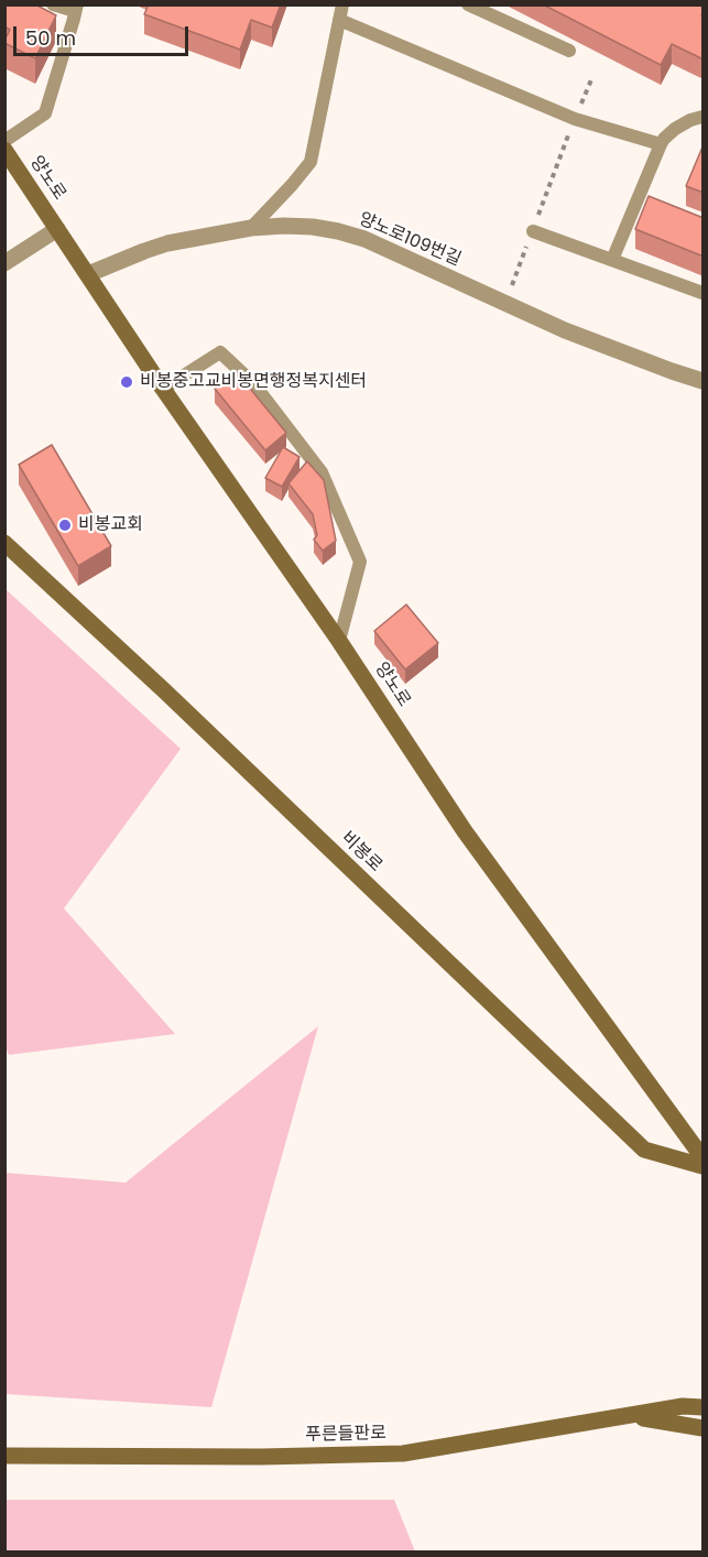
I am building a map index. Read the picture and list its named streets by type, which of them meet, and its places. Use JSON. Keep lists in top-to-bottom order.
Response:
{
  "streets": {
    "street": [
      "양노로",
      "양노로109번길",
      "비봉로",
      "푸른들판로"
    ]
  },
  "crossings": [
    ["양노로", "양노로109번길"]
  ],
  "places": ["비봉중고교비봉면행정복지센터", "비봉교회"],
  "scale_bar": "50 m"
}
